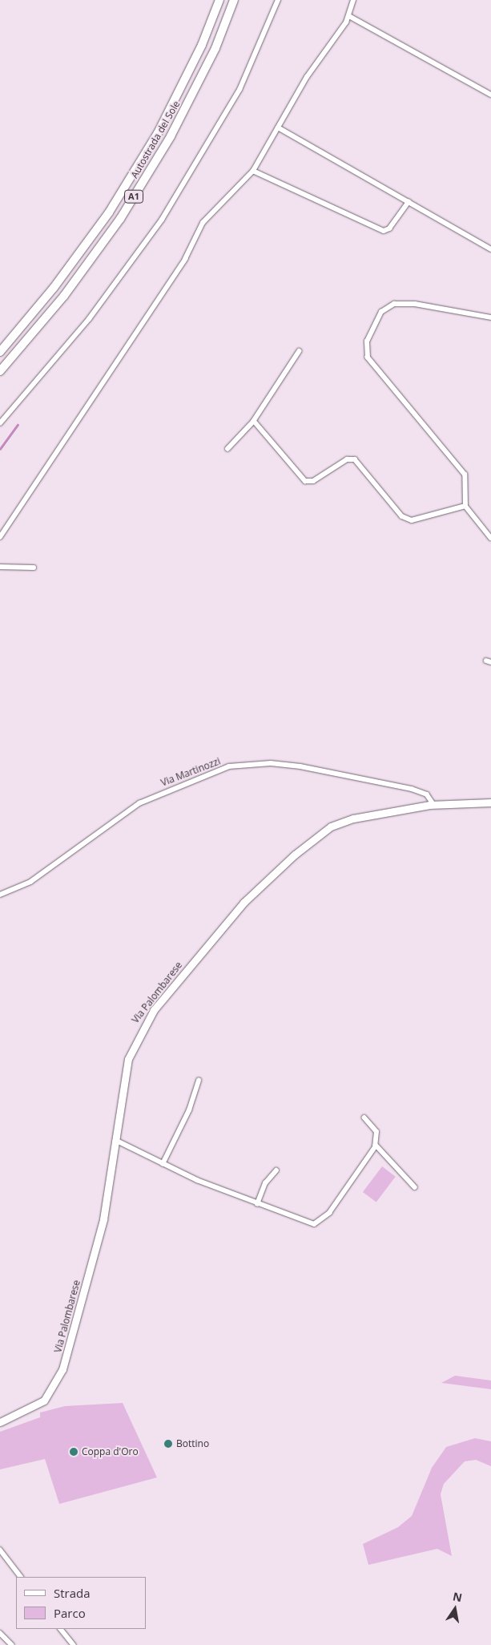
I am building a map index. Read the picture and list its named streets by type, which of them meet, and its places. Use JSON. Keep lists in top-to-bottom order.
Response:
{
  "streets": {
    "highway": ["Autostrada del Sole", "A1"],
    "main road": ["Via Palombarese"],
    "street": ["Via Martinozzi"]
  },
  "crossings": [
    ["Via Martinozzi", "Via Palombarese"]
  ],
  "places": ["Bottino", "Coppa d'Oro"],
  "legend": ["Strada", "Parco"],
  "north": "top"
}
